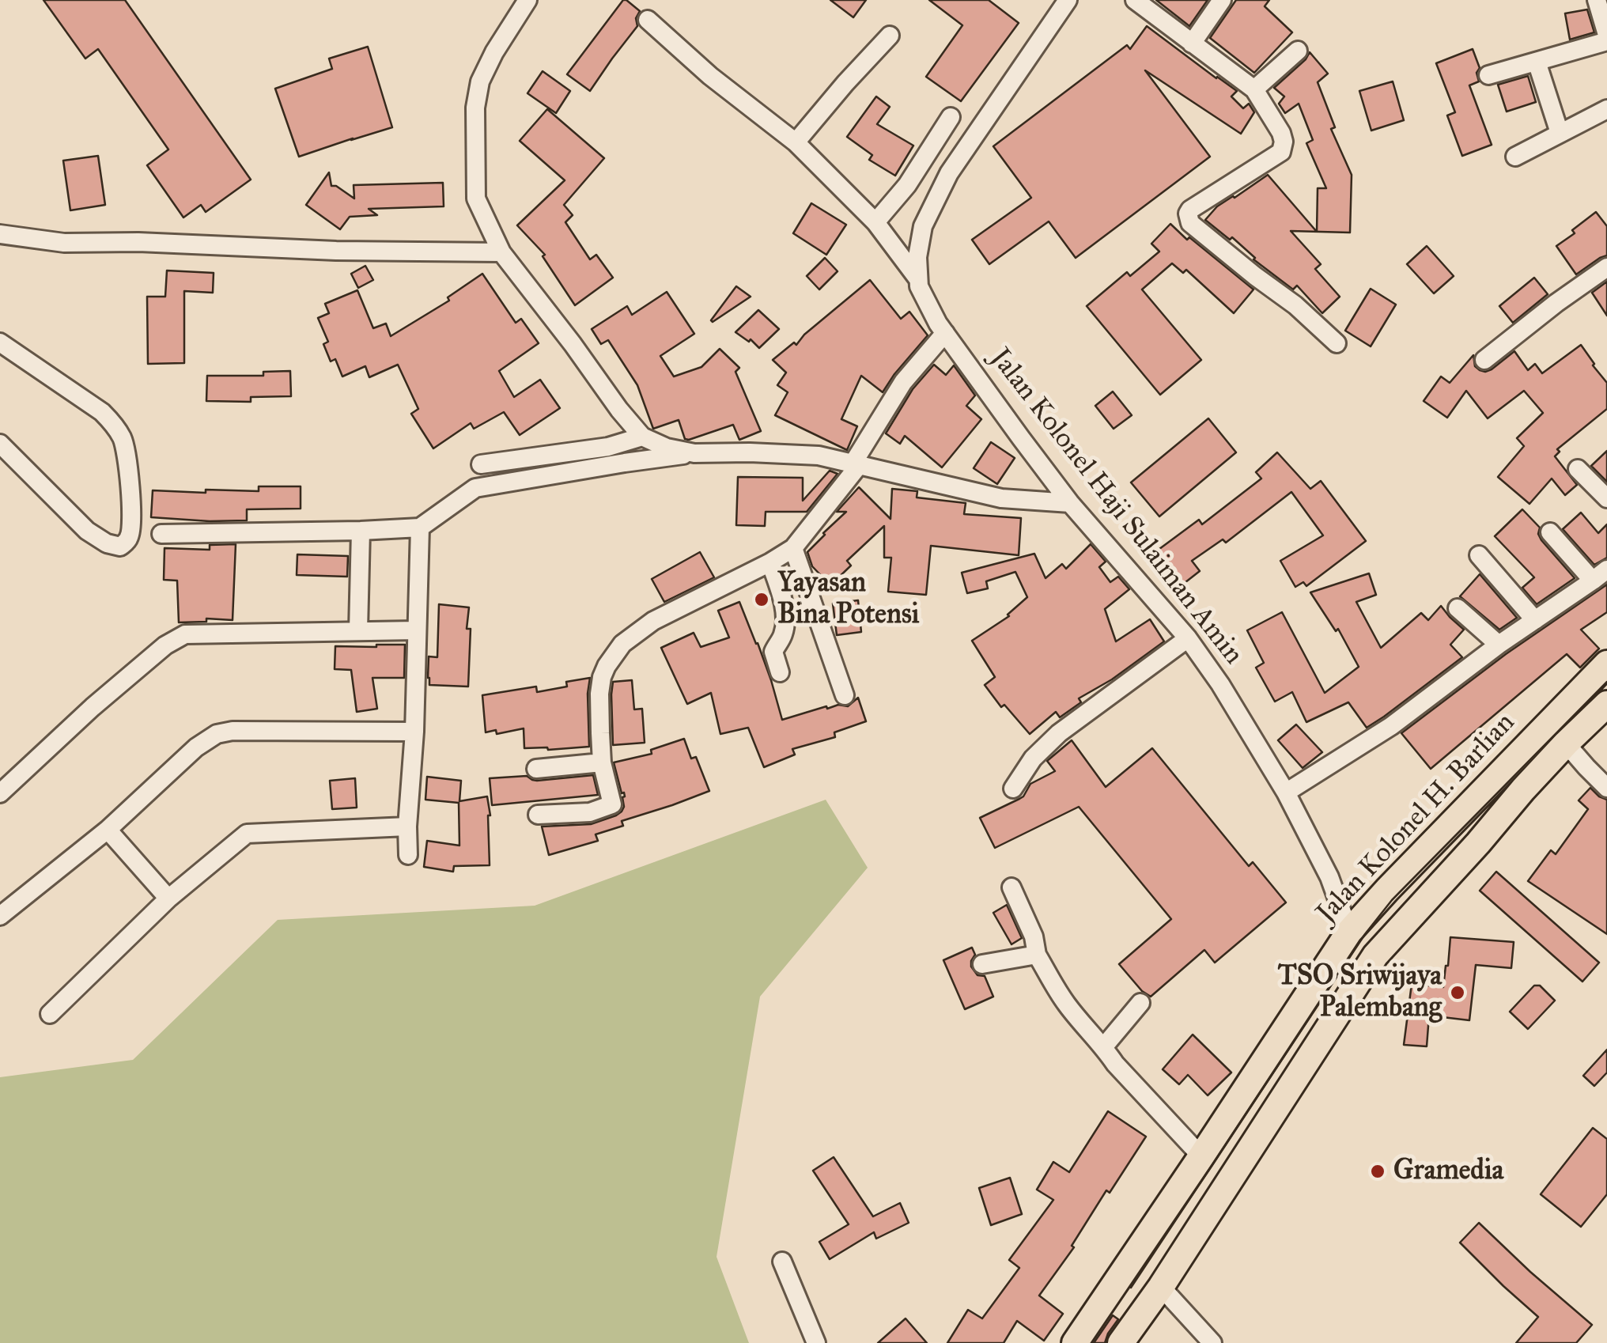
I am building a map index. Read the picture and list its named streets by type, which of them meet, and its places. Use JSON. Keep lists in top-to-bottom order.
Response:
{
  "streets": {
    "highway": ["Jalan Kolonel H. Barlian"],
    "street": ["Jalan Kolonel Haji Sulaiman Amin"]
  },
  "crossings": [
    ["Jalan Kolonel Haji Sulaiman Amin", "Jalan Kolonel H. Barlian"]
  ],
  "places": ["Yayasan Bina Potensi", "TSO Sriwijaya Palembang", "Gramedia"]
}
